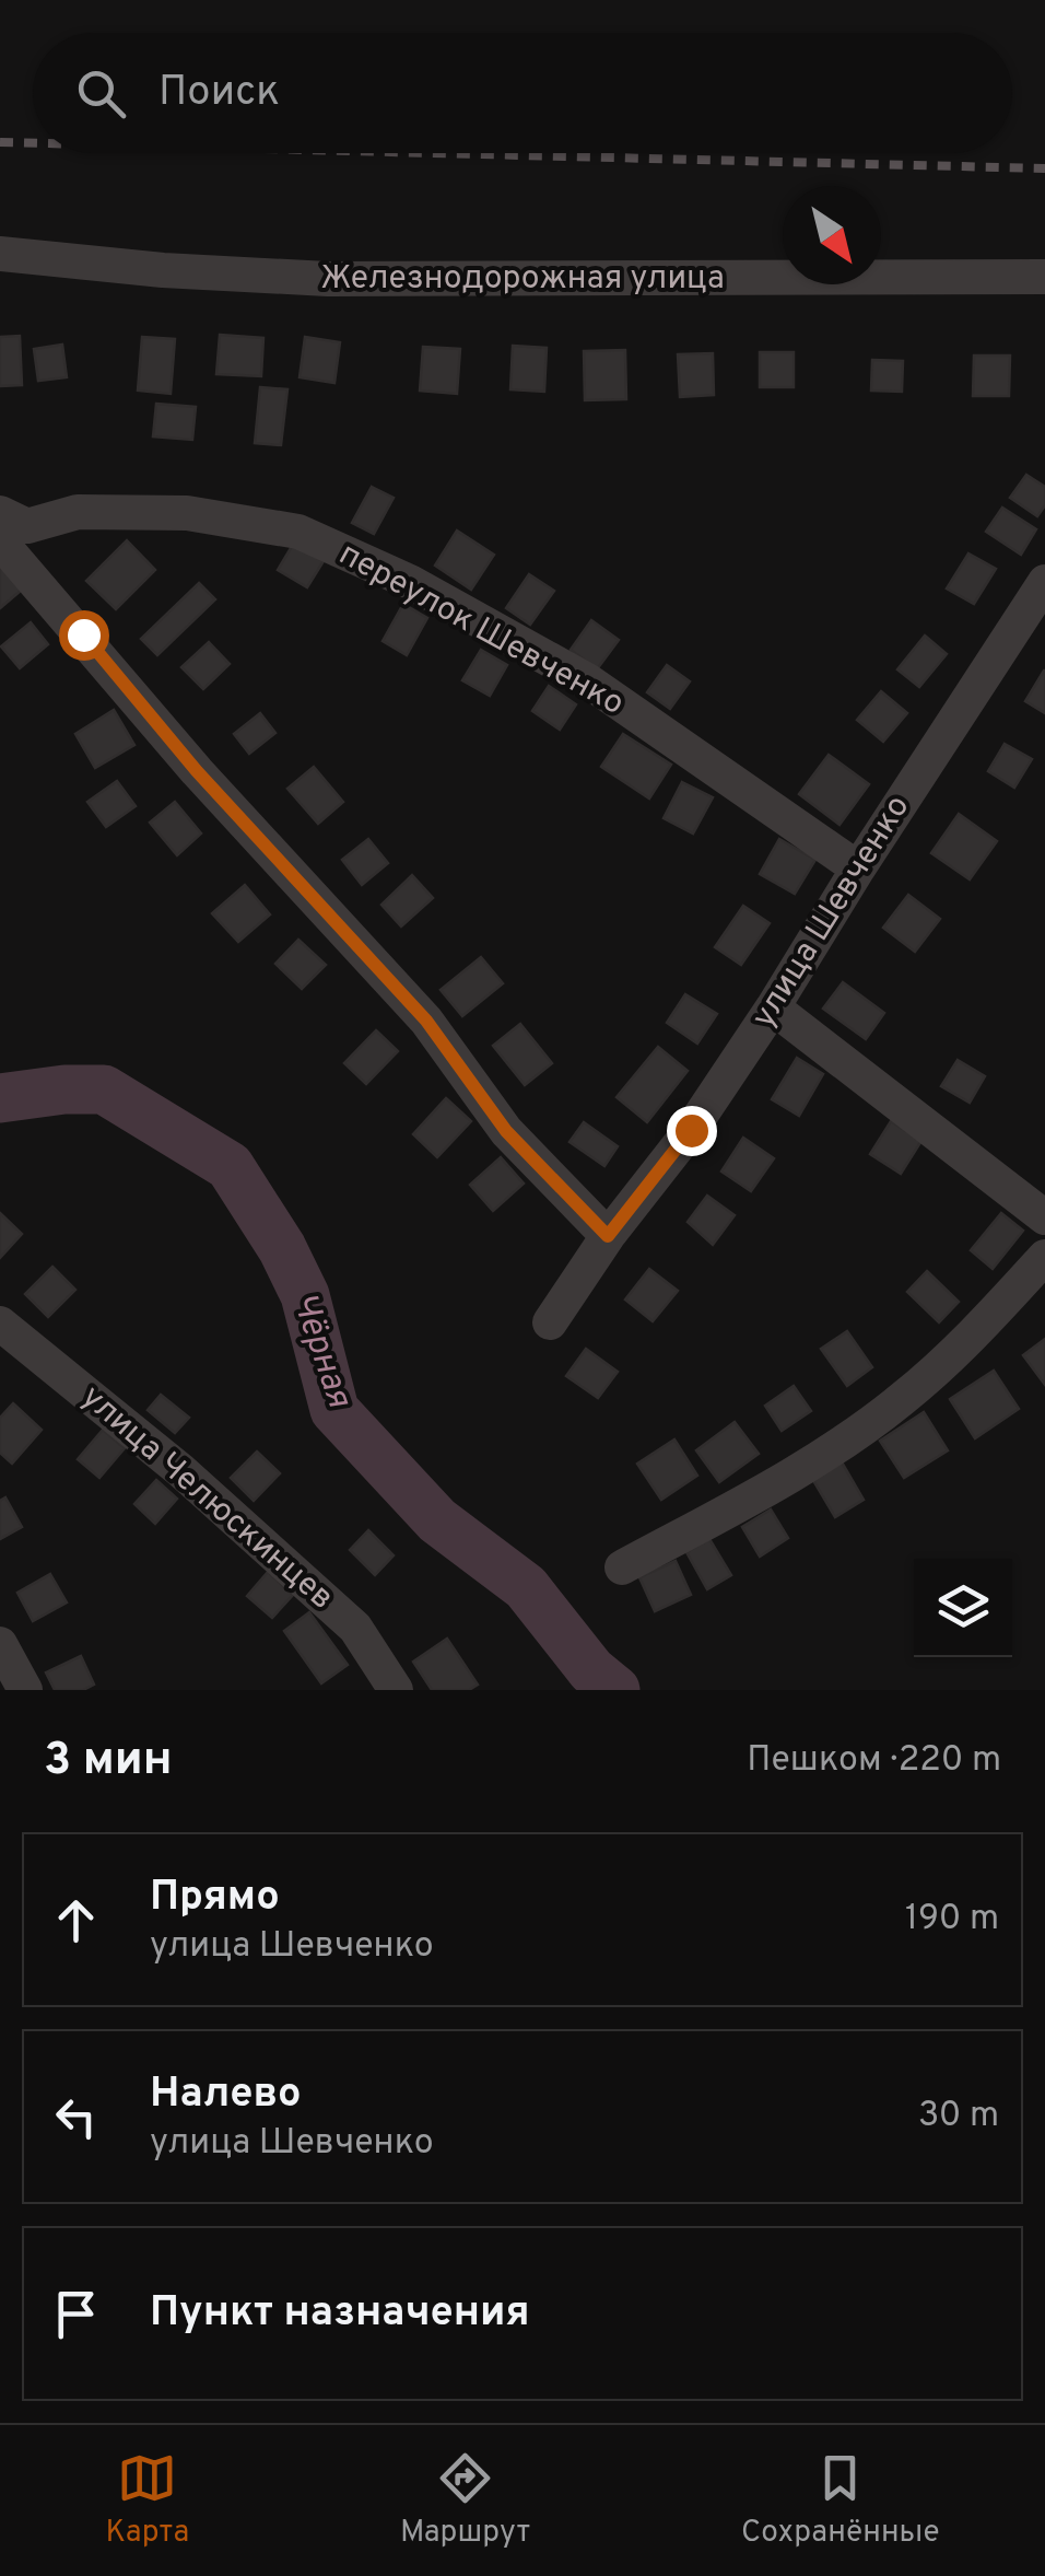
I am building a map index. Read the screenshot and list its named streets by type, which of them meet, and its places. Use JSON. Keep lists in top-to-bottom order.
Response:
{
  "streets": {
    "street": [
      "Железнодорожная улица",
      "переулок Шевченко",
      "улица Шевченко",
      "улица Челюскинцев"
    ]
  },
  "crossings": [
    ["переулок Шевченко", "улица Шевченко"]
  ],
  "water": ["Чёрная"],
  "north": "bottom right",
  "page": {
    "search": "Поиск",
    "heading": ["3 мин", "Пешком · 220 m"],
    "list": [
      ["Прямо", "улица Шевченко", "190 m"],
      ["Налево", "улица Шевченко", "30 m"],
      "Пункт назначения"
    ],
    "nav": ["Карта", "Маршрут", "Сохранённые"]
  }
}
